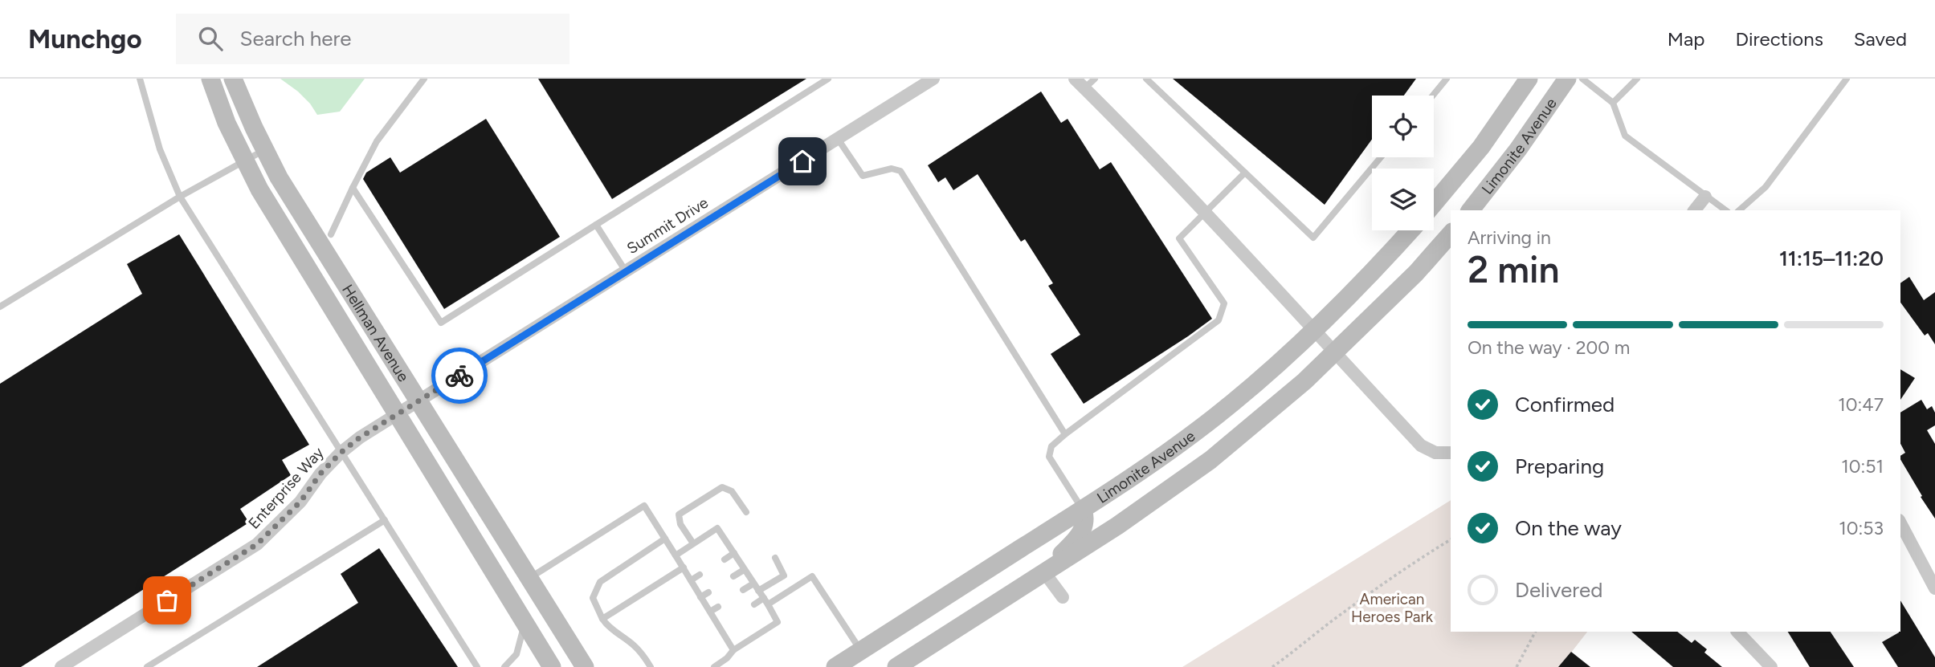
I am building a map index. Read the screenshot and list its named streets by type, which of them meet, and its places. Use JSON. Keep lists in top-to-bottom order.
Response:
{
  "streets": {
    "main road": ["Limonite Avenue", "Hellman Avenue"],
    "street": ["Summit Drive", "Enterprise Way"]
  },
  "crossings": [
    ["Summit Drive", "Hellman Avenue"],
    ["Summit Drive", "Enterprise Way"],
    ["Hellman Avenue", "Enterprise Way"]
  ],
  "parks": ["American Heroes Park"],
  "page": {
    "header": "Munchgo",
    "search": "Search here",
    "nav": ["Map", "Directions", "Saved"],
    "heading": ["2 min", "Arriving in", "11:15–11:20"],
    "bar": "On the way · 200 m",
    "list": [
      ["Confirmed", "10:47"],
      ["Preparing", "10:51"],
      ["On the way", "10:53"],
      "Delivered"
    ]
  }
}
